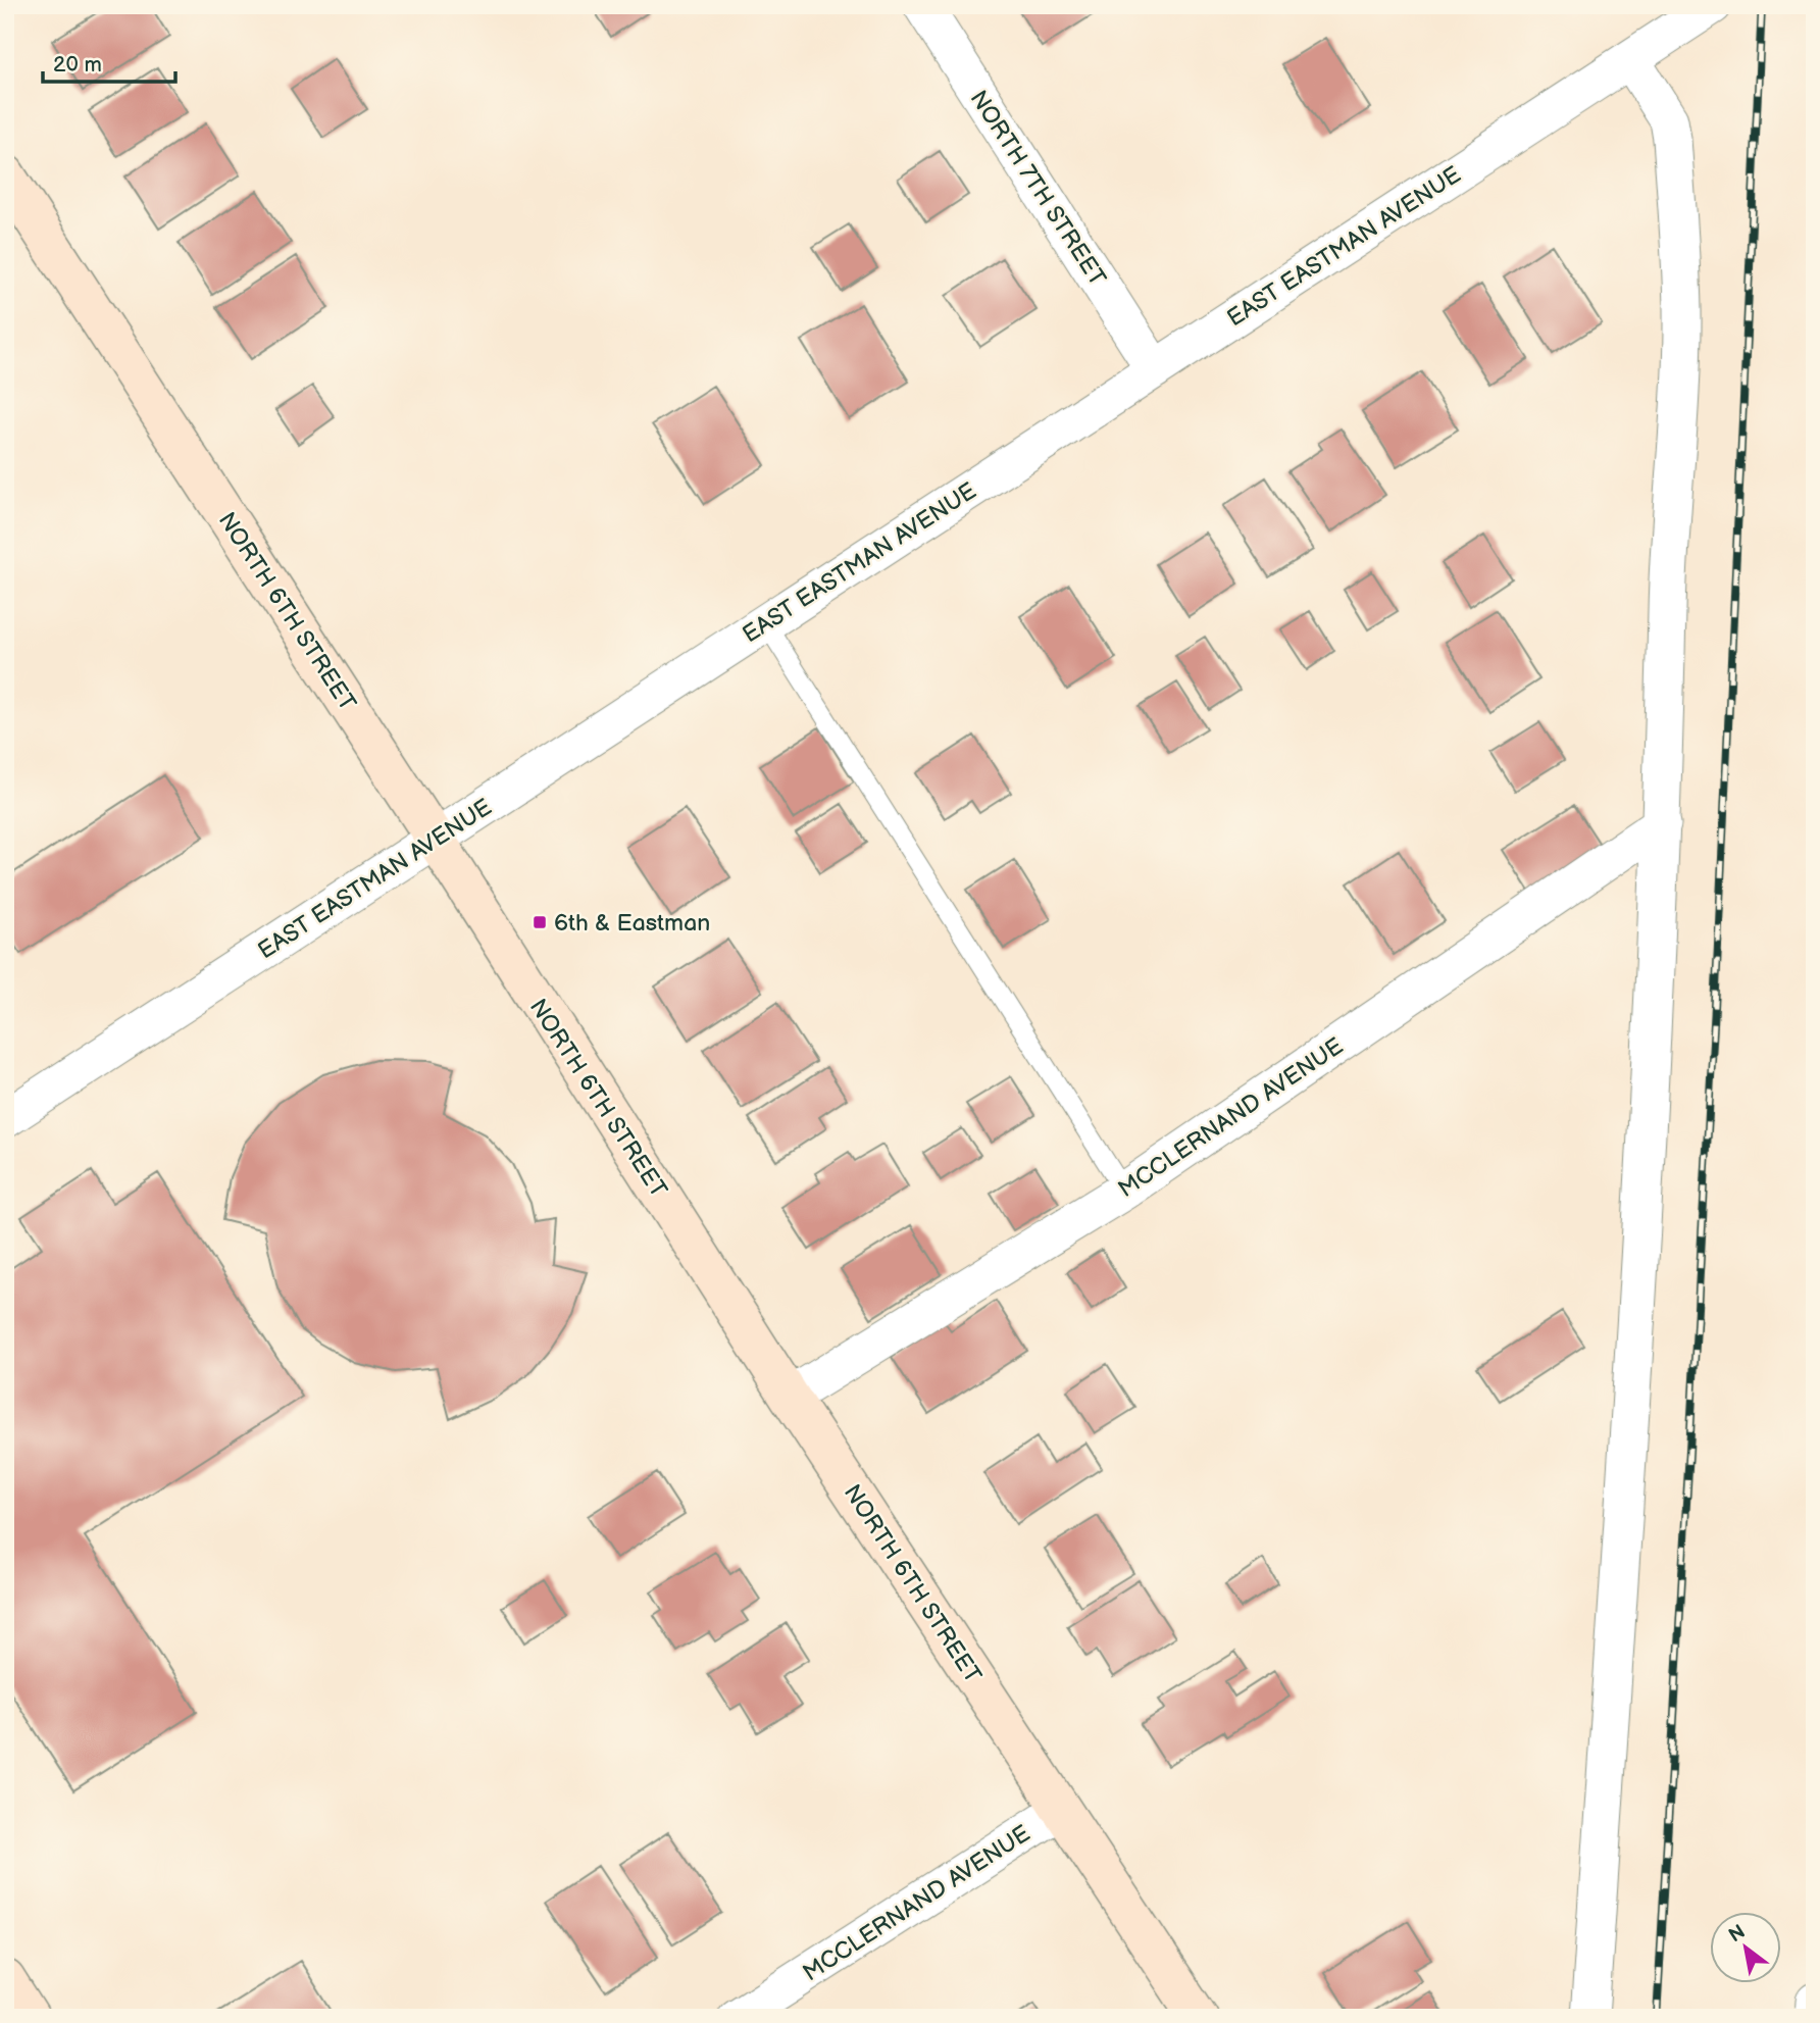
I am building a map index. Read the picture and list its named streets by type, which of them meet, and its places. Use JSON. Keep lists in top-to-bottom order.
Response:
{
  "streets": {
    "main road": ["NORTH 6TH STREET"],
    "street": ["NORTH 7TH STREET", "EAST EASTMAN AVENUE", "MCCLERNAND AVENUE"]
  },
  "crossings": [
    ["NORTH 7TH STREET", "EAST EASTMAN AVENUE"],
    ["EAST EASTMAN AVENUE", "NORTH 6TH STREET"],
    ["NORTH 6TH STREET", "MCCLERNAND AVENUE"]
  ],
  "places": {
    "transit": ["6th & Eastman"]
  },
  "scale_bar": "20 m",
  "north": "top left"
}
